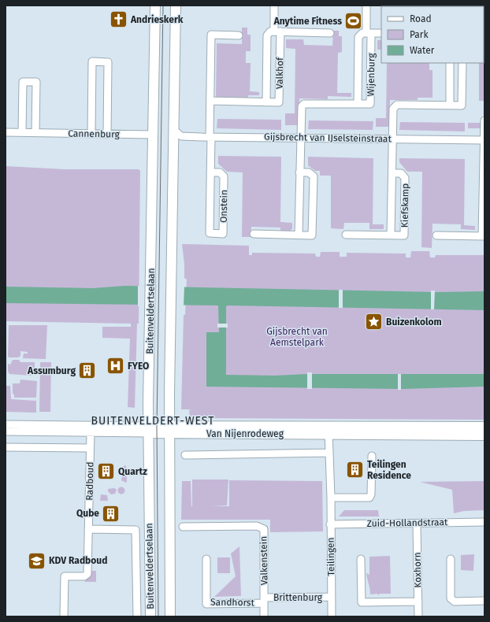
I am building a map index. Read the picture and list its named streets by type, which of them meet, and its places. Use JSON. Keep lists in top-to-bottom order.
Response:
{
  "streets": {
    "main road": ["Buitenveldertselaan", "Van Nijenrodeweg"],
    "street": [
      "Valkhof",
      "Wijenburg",
      "Cannenburg",
      "Gijsbrecht van IJselsteinstraat",
      "Kiefskamp",
      "Onstein",
      "Radboud",
      "Zuid-Hollandstraat",
      "Teilingen",
      "Valkenstein",
      "Koxhorn",
      "Brittenburg",
      "Sandhorst"
    ]
  },
  "crossings": [
    ["Valkhof", "Onstein"],
    ["Wijenburg", "Gijsbrecht van IJselsteinstraat"],
    ["Cannenburg", "Buitenveldertselaan"],
    ["Gijsbrecht van IJselsteinstraat", "Kiefskamp"],
    ["Gijsbrecht van IJselsteinstraat", "Onstein"],
    ["Buitenveldertselaan", "Van Nijenrodeweg"],
    ["Buitenveldertselaan", "Radboud"],
    ["Van Nijenrodeweg", "Radboud"],
    ["Van Nijenrodeweg", "Teilingen"],
    ["Zuid-Hollandstraat", "Teilingen"],
    ["Zuid-Hollandstraat", "Koxhorn"],
    ["Teilingen", "Brittenburg"],
    ["Valkenstein", "Brittenburg"],
    ["Valkenstein", "Sandhorst"],
    ["Brittenburg", "Sandhorst"]
  ],
  "districts": ["BUITENVELDERT-WEST"],
  "parks": ["Gijsbrecht van Aemstelpark"],
  "places": {
    "church": ["Andrieskerk"],
    "sports": ["Anytime Fitness"],
    "place": ["Buizenkolom"],
    "hospital": ["FYEO"],
    "building": [
      "Assumburg",
      "Teilingen Residence",
      "Quartz",
      "Qube"
    ],
    "school or university": ["KDV Radboud"]
  },
  "legend": ["Road", "Park", "Water"]
}
